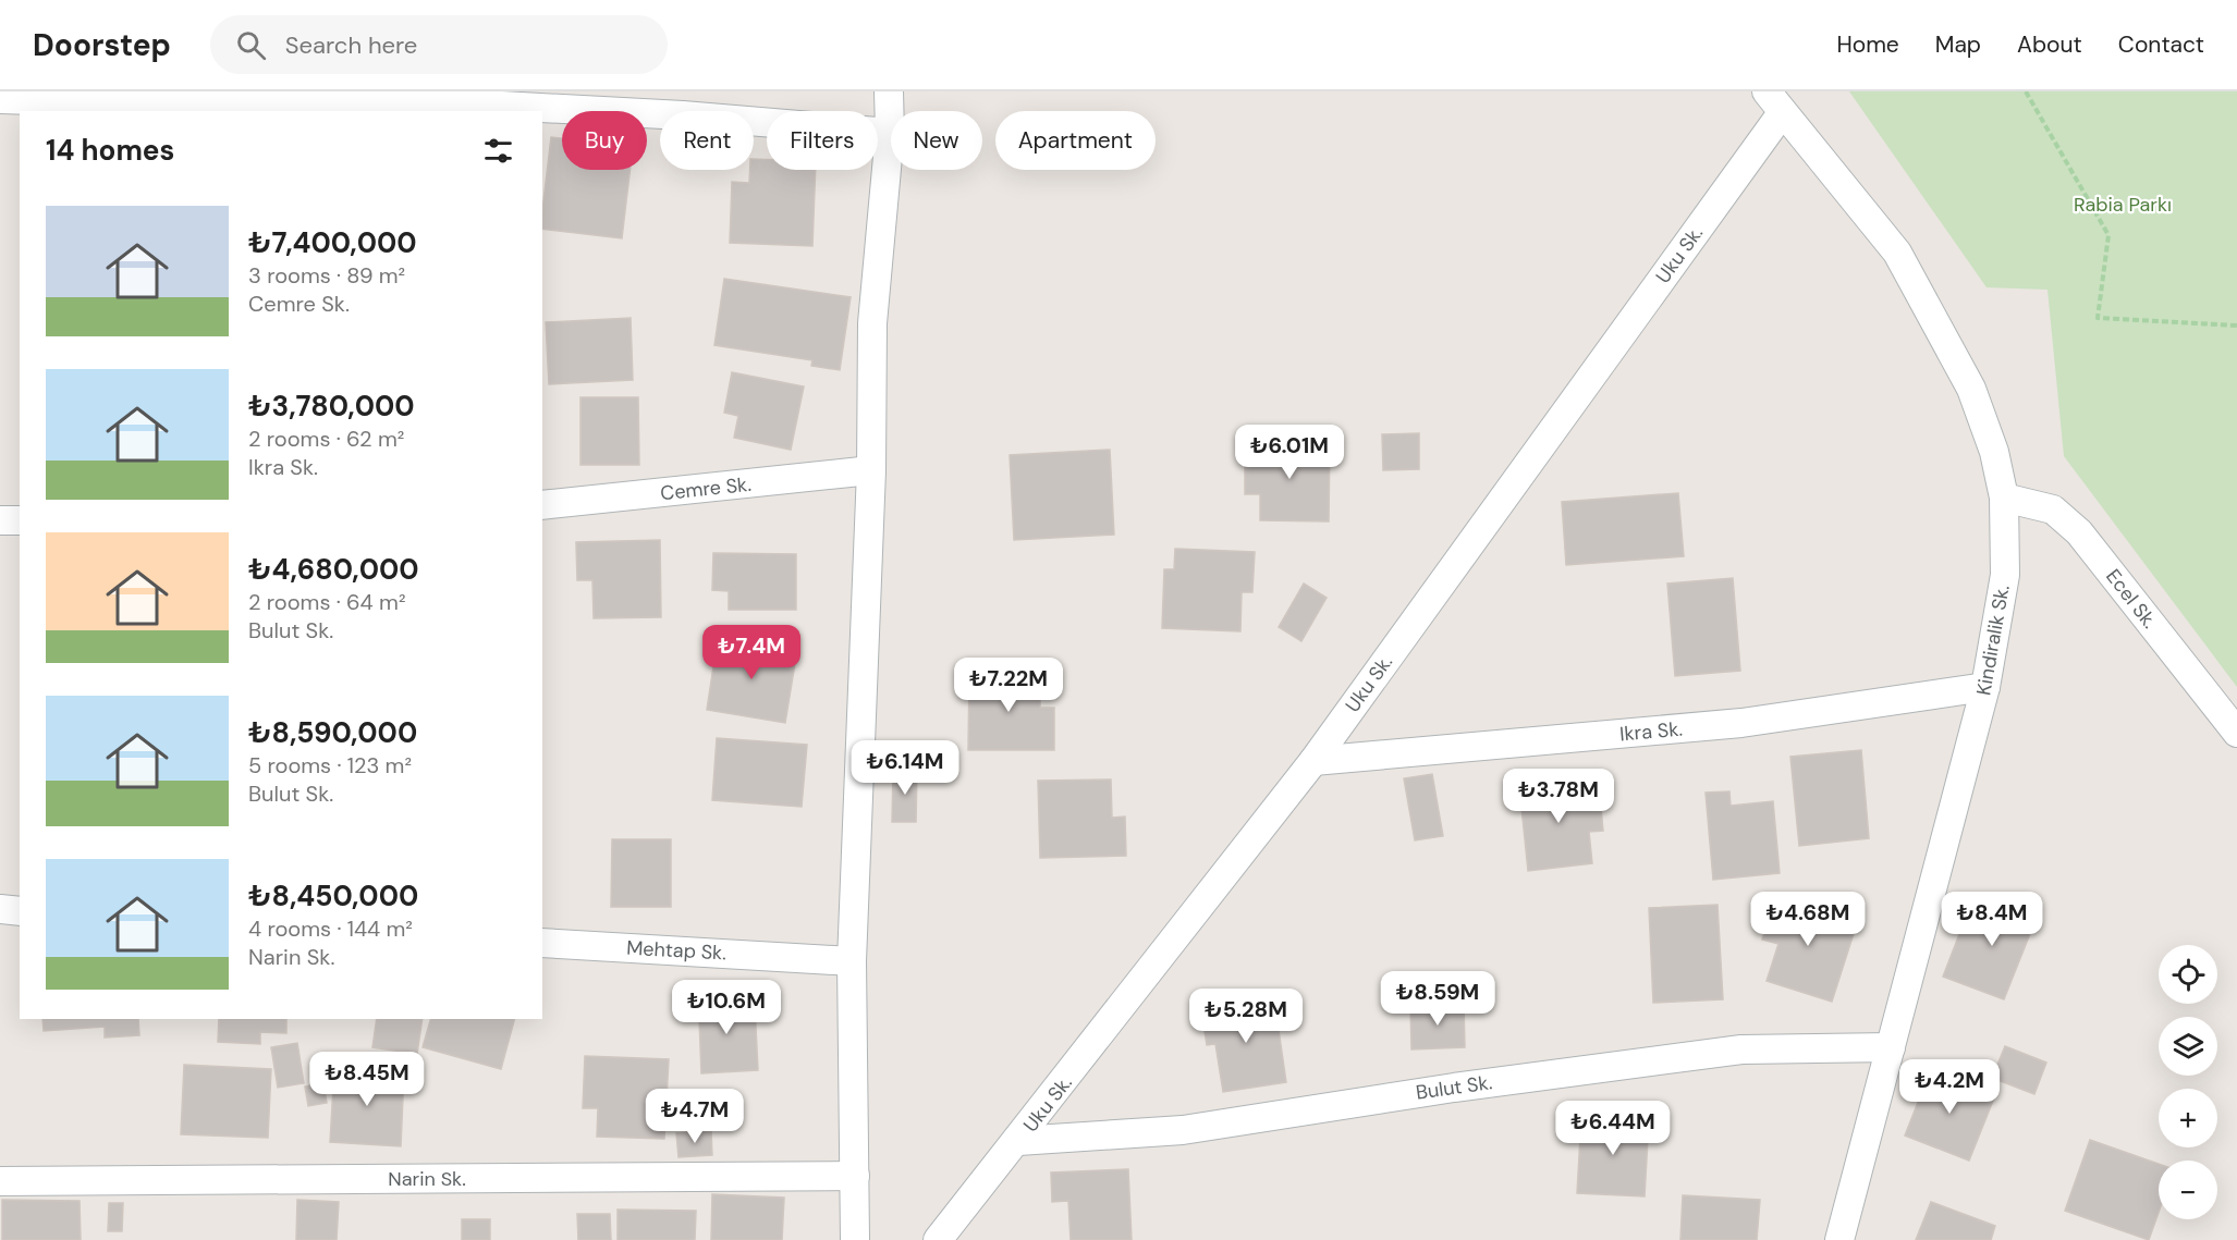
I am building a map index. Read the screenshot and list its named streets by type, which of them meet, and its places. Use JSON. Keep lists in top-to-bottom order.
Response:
{
  "streets": {
    "street": [
      "Uku Sk.",
      "Cemre Sk.",
      "Ecel Sk.",
      "Kindiralik Sk.",
      "Ikra Sk.",
      "Mehtap Sk.",
      "Bulut Sk.",
      "Narin Sk."
    ]
  },
  "crossings": [
    ["Uku Sk.", "Kindiralik Sk."],
    ["Uku Sk.", "Ikra Sk."],
    ["Uku Sk.", "Bulut Sk."],
    ["Ecel Sk.", "Kindiralik Sk."],
    ["Kindiralik Sk.", "Ikra Sk."],
    ["Kindiralik Sk.", "Bulut Sk."]
  ],
  "parks": ["Rabia Parkı"],
  "page": {
    "header": "Doorstep",
    "search": "Search here",
    "nav": [
      "Home",
      "Map",
      "About",
      "Contact"
    ],
    "chip": [
      "Buy",
      "Rent",
      "Filters",
      "New",
      "Apartment"
    ],
    "heading": "14 homes",
    "list": [
      {
        "name": "₺7,400,000",
        "note": "3 rooms · 89 m² · Cemre Sk."
      },
      {
        "name": "₺3,780,000",
        "note": "2 rooms · 62 m² · Ikra Sk."
      },
      {
        "name": "₺4,680,000",
        "note": "2 rooms · 64 m² · Bulut Sk."
      },
      {
        "name": "₺8,590,000",
        "note": "5 rooms · 123 m² · Bulut Sk."
      },
      {
        "name": "₺8,450,000",
        "note": "4 rooms · 144 m² · Narin Sk."
      }
    ],
    "price": [
      "₺6.01M",
      "₺7.4M",
      "₺7.22M",
      "₺6.14M",
      "₺3.78M",
      "₺4.68M",
      "₺8.4M",
      "₺8.59M",
      "₺10.6M",
      "₺5.28M",
      "₺8.45M",
      "₺4.2M",
      "₺4.7M",
      "₺6.44M"
    ],
    "map_buttons": ["+", "−"]
  }
}
